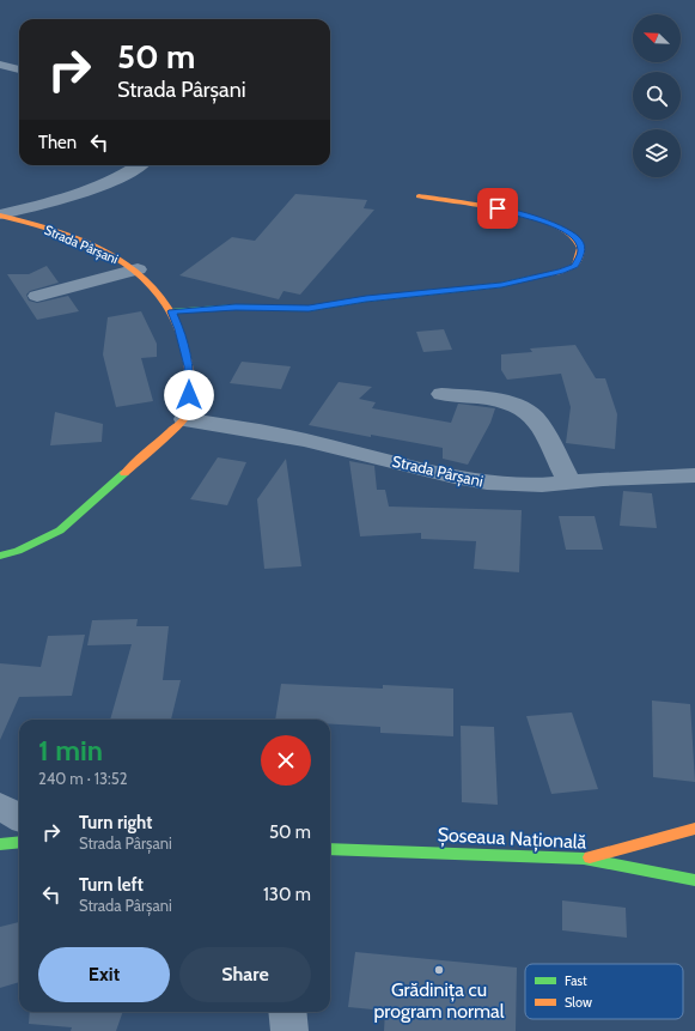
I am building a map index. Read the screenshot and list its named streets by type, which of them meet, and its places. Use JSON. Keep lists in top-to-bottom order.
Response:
{
  "streets": {
    "street": ["Strada Pârșani", "Șoseaua Națională"]
  },
  "places": ["Grădinița cu program normal"],
  "legend": ["Fast", "Slow"],
  "north": "top left",
  "page": {
    "turn": ["50 m", "Strada Pârșani"],
    "then": "Then",
    "heading": ["1 min", "240 m · 13:52"],
    "list": [
      {
        "name": "Turn right",
        "note": "Strada Pârșani",
        "value": "50 m"
      },
      {
        "name": "Turn left",
        "note": "Strada Pârșani",
        "value": "130 m"
      }
    ],
    "buttons": ["Exit", "Share"]
  }
}
